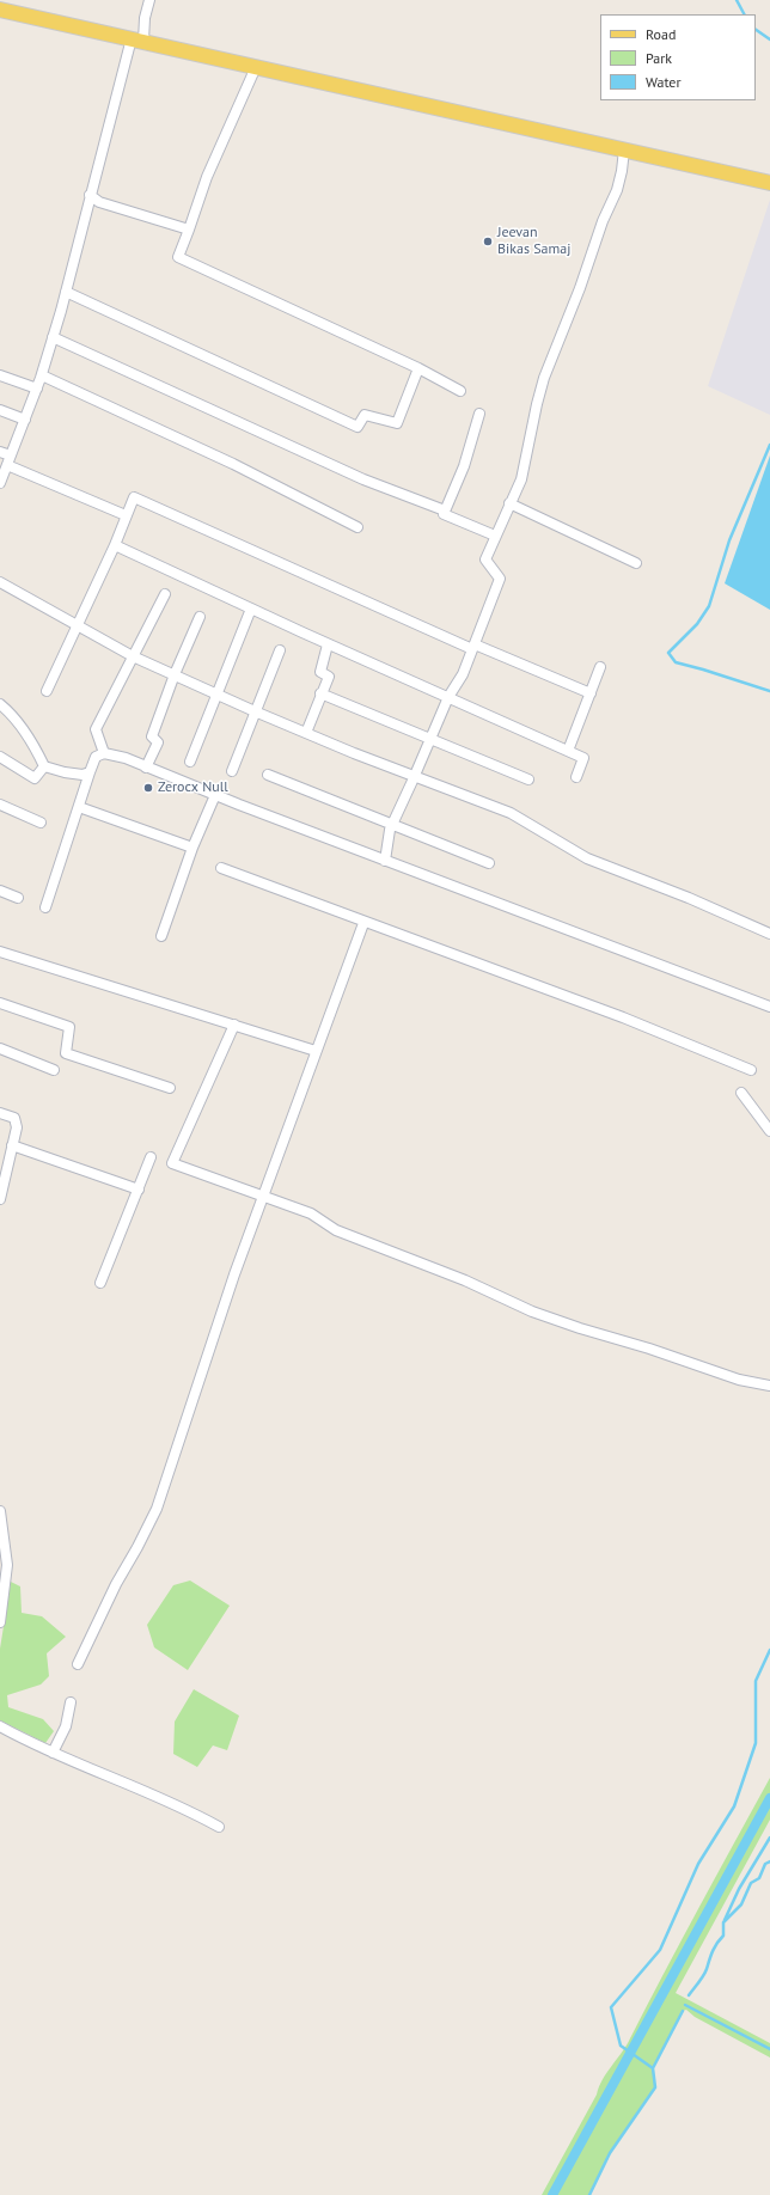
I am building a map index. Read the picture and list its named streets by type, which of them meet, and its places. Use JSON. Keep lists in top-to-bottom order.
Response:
{
  "places": ["Jeevan Bikas Samaj", "Zerocx Null"],
  "legend": ["Road", "Park", "Water"]
}
